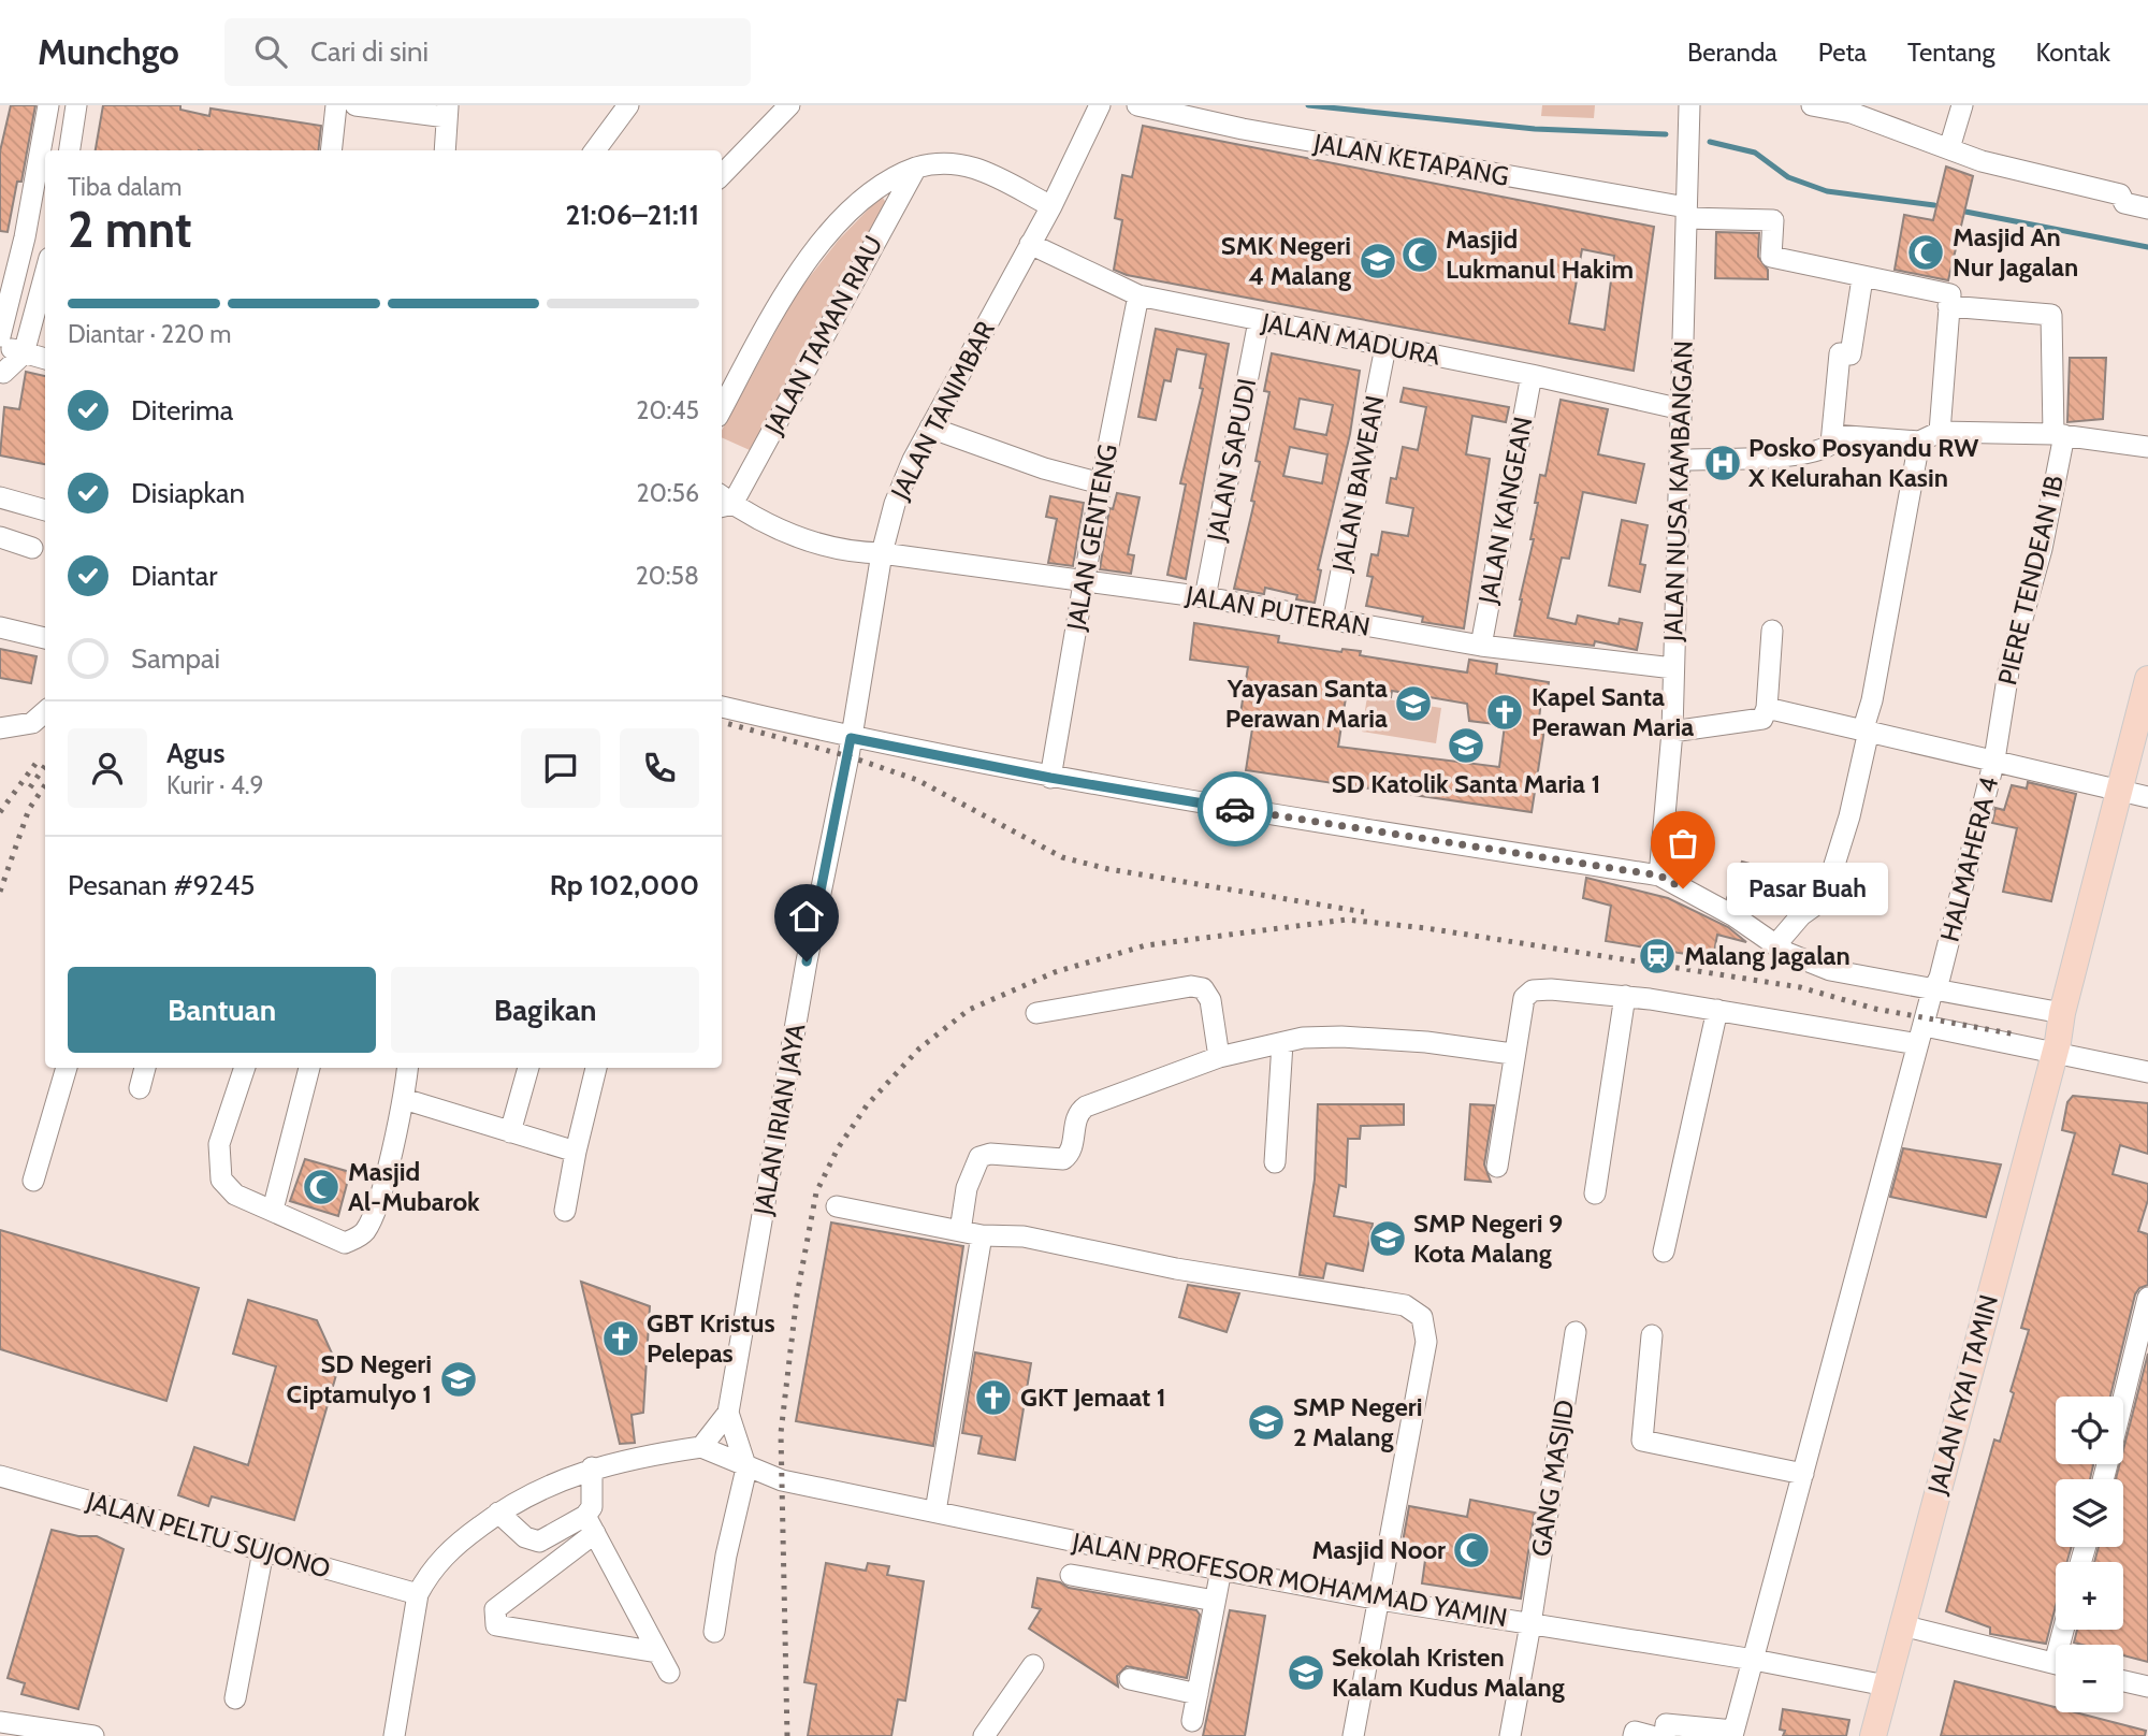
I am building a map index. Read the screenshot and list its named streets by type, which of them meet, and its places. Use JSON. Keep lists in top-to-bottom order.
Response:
{
  "streets": {
    "main road": ["JALAN KYAI TAMIN"],
    "street": [
      "JALAN KETAPANG",
      "JALAN TAMAN RIAU",
      "JALAN MADURA",
      "JALAN TANIMBAR",
      "JALAN SAPUDI",
      "JALAN BAWEAN",
      "JALAN NUSA KAMBANGAN",
      "JALAN KANGEAN",
      "JALAN GENTENG",
      "PIERE TENDEAN 1B",
      "JALAN PUTERAN",
      "HALMAHERA 4",
      "JALAN IRIAN JAYA",
      "GANG MASJID",
      "JALAN PELTU SUJONO",
      "JALAN PROFESOR MOHAMMAD YAMIN"
    ]
  },
  "crossings": [
    ["JALAN KETAPANG", "JALAN NUSA KAMBANGAN"],
    ["JALAN TAMAN RIAU", "JALAN TANIMBAR"],
    ["JALAN TAMAN RIAU", "JALAN PUTERAN"],
    ["JALAN MADURA", "JALAN TANIMBAR"],
    ["JALAN MADURA", "JALAN SAPUDI"],
    ["JALAN MADURA", "JALAN BAWEAN"],
    ["JALAN MADURA", "JALAN NUSA KAMBANGAN"],
    ["JALAN MADURA", "JALAN KANGEAN"],
    ["JALAN MADURA", "JALAN GENTENG"],
    ["JALAN TANIMBAR", "JALAN PUTERAN"],
    ["JALAN TANIMBAR", "JALAN IRIAN JAYA"],
    ["JALAN SAPUDI", "JALAN PUTERAN"],
    ["JALAN BAWEAN", "JALAN PUTERAN"],
    ["JALAN NUSA KAMBANGAN", "JALAN PUTERAN"],
    ["JALAN KANGEAN", "JALAN PUTERAN"],
    ["JALAN GENTENG", "JALAN PUTERAN"],
    ["PIERE TENDEAN 1B", "HALMAHERA 4"],
    ["HALMAHERA 4", "JALAN PROFESOR MOHAMMAD YAMIN"],
    ["JALAN IRIAN JAYA", "JALAN PROFESOR MOHAMMAD YAMIN"],
    ["JALAN KYAI TAMIN", "JALAN PROFESOR MOHAMMAD YAMIN"],
    ["GANG MASJID", "JALAN PROFESOR MOHAMMAD YAMIN"]
  ],
  "places": {
    "mosque": [
      "Masjid An Nur Jagalan",
      "Masjid Lukmanul Hakim",
      "Masjid Al-Mubarok",
      "Masjid Noor"
    ],
    "school or university": [
      "SMK Negeri 4 Malang",
      "Yayasan Santa Perawan Maria",
      "SD Katolik Santa Maria 1",
      "SMP Negeri 9 Kota Malang",
      "SD Negeri Ciptamulyo 1",
      "SMP Negeri 2 Malang",
      "Sekolah Kristen Kalam Kudus Malang"
    ],
    "hospital": ["Posko Posyandu RW X Kelurahan Kasin"],
    "church": ["Kapel Santa Perawan Maria", "GBT Kristus Pelepas", "GKT Jemaat 1"],
    "other": ["Pasar Buah"],
    "station": ["Malang Jagalan"]
  },
  "page": {
    "header": "Munchgo",
    "search": "Cari di sini",
    "nav": [
      "Beranda",
      "Peta",
      "Tentang",
      "Kontak"
    ],
    "heading": ["2 mnt", "Tiba dalam", "21:06–21:11"],
    "panel": [
      "Agus",
      "Kurir · 4.9",
      "Pesanan #9245",
      "Rp 102,000"
    ],
    "bar": "Diantar · 220 m",
    "list": [
      ["Diterima", "20:45"],
      ["Disiapkan", "20:56"],
      ["Diantar", "20:58"],
      "Sampai"
    ],
    "bubble": "Pasar Buah",
    "buttons": ["Bantuan", "Bagikan"],
    "map_buttons": ["+", "−"]
  }
}
